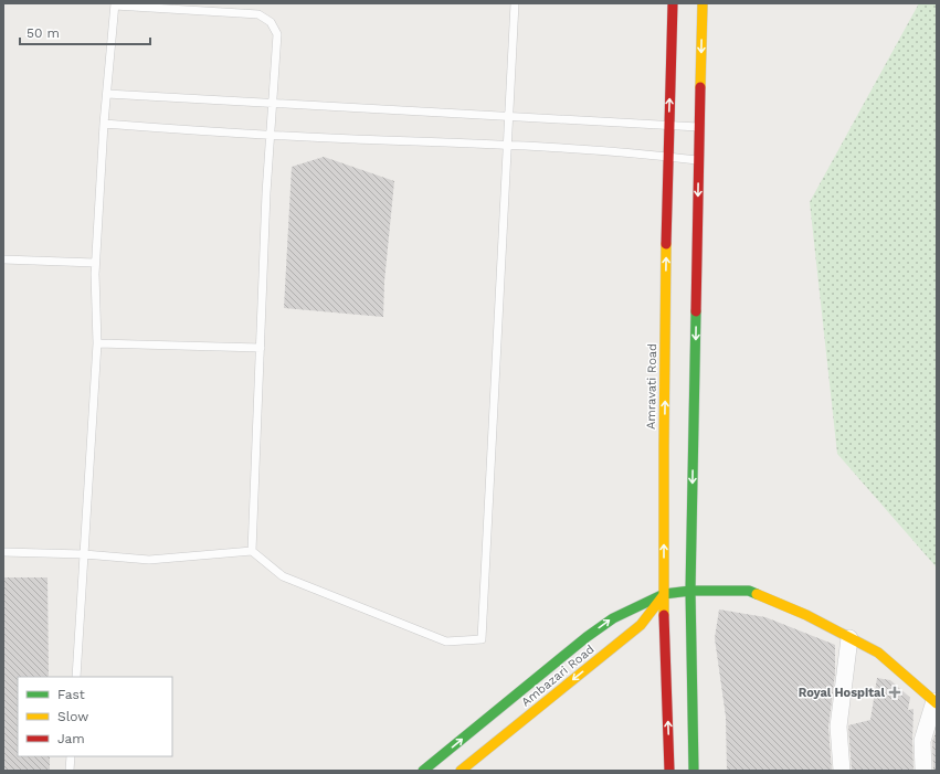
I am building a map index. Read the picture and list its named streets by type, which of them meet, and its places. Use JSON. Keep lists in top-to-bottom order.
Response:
{
  "streets": {
    "main road": ["Amravati Road", "Ambazari Road"]
  },
  "crossings": [
    ["Amravati Road", "Ambazari Road"]
  ],
  "places": {
    "health": ["Royal Hospital"]
  },
  "legend": ["Fast", "Slow", "Jam"],
  "scale_bar": "50 m"
}
